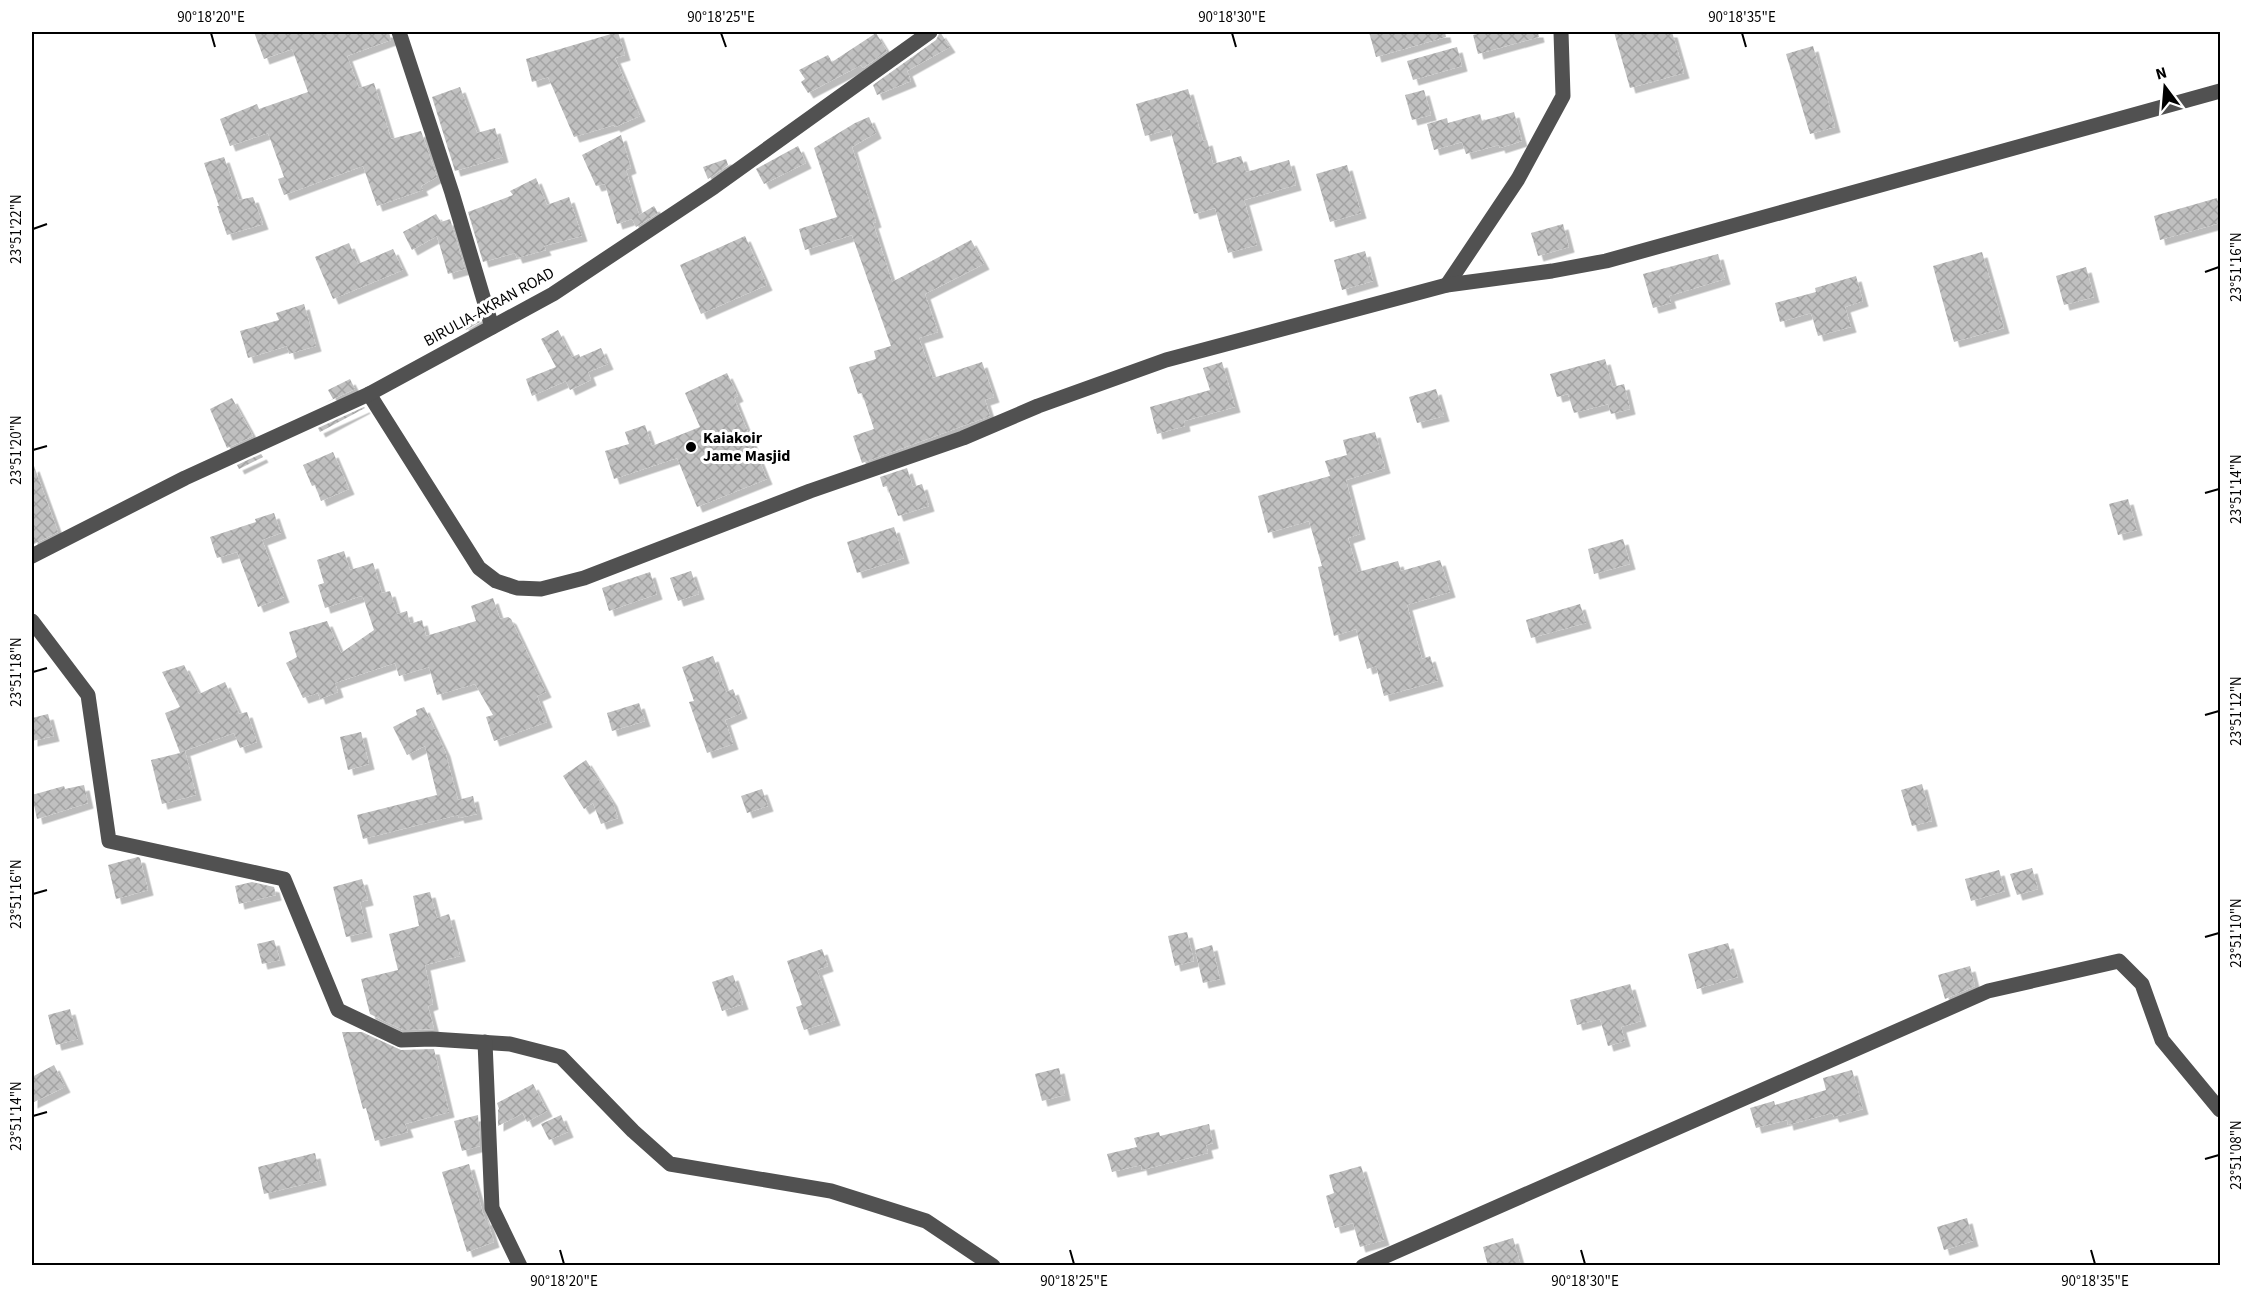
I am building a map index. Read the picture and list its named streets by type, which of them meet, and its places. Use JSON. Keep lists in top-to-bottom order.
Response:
{
  "streets": {
    "street": ["BIRULIA-AKRAN ROAD"]
  },
  "places": ["Kaiakoir Jame Masjid"],
  "north": "top",
  "coordinates": [
    "90°18'20\"E",
    "90°18'25\"E",
    "90°18'30\"E",
    "90°18'35\"E",
    "23°51'22\"N",
    "23°51'16\"N",
    "23°51'20\"N",
    "23°51'14\"N",
    "23°51'18\"N",
    "23°51'12\"N",
    "23°51'10\"N",
    "23°51'08\"N"
  ]
}
